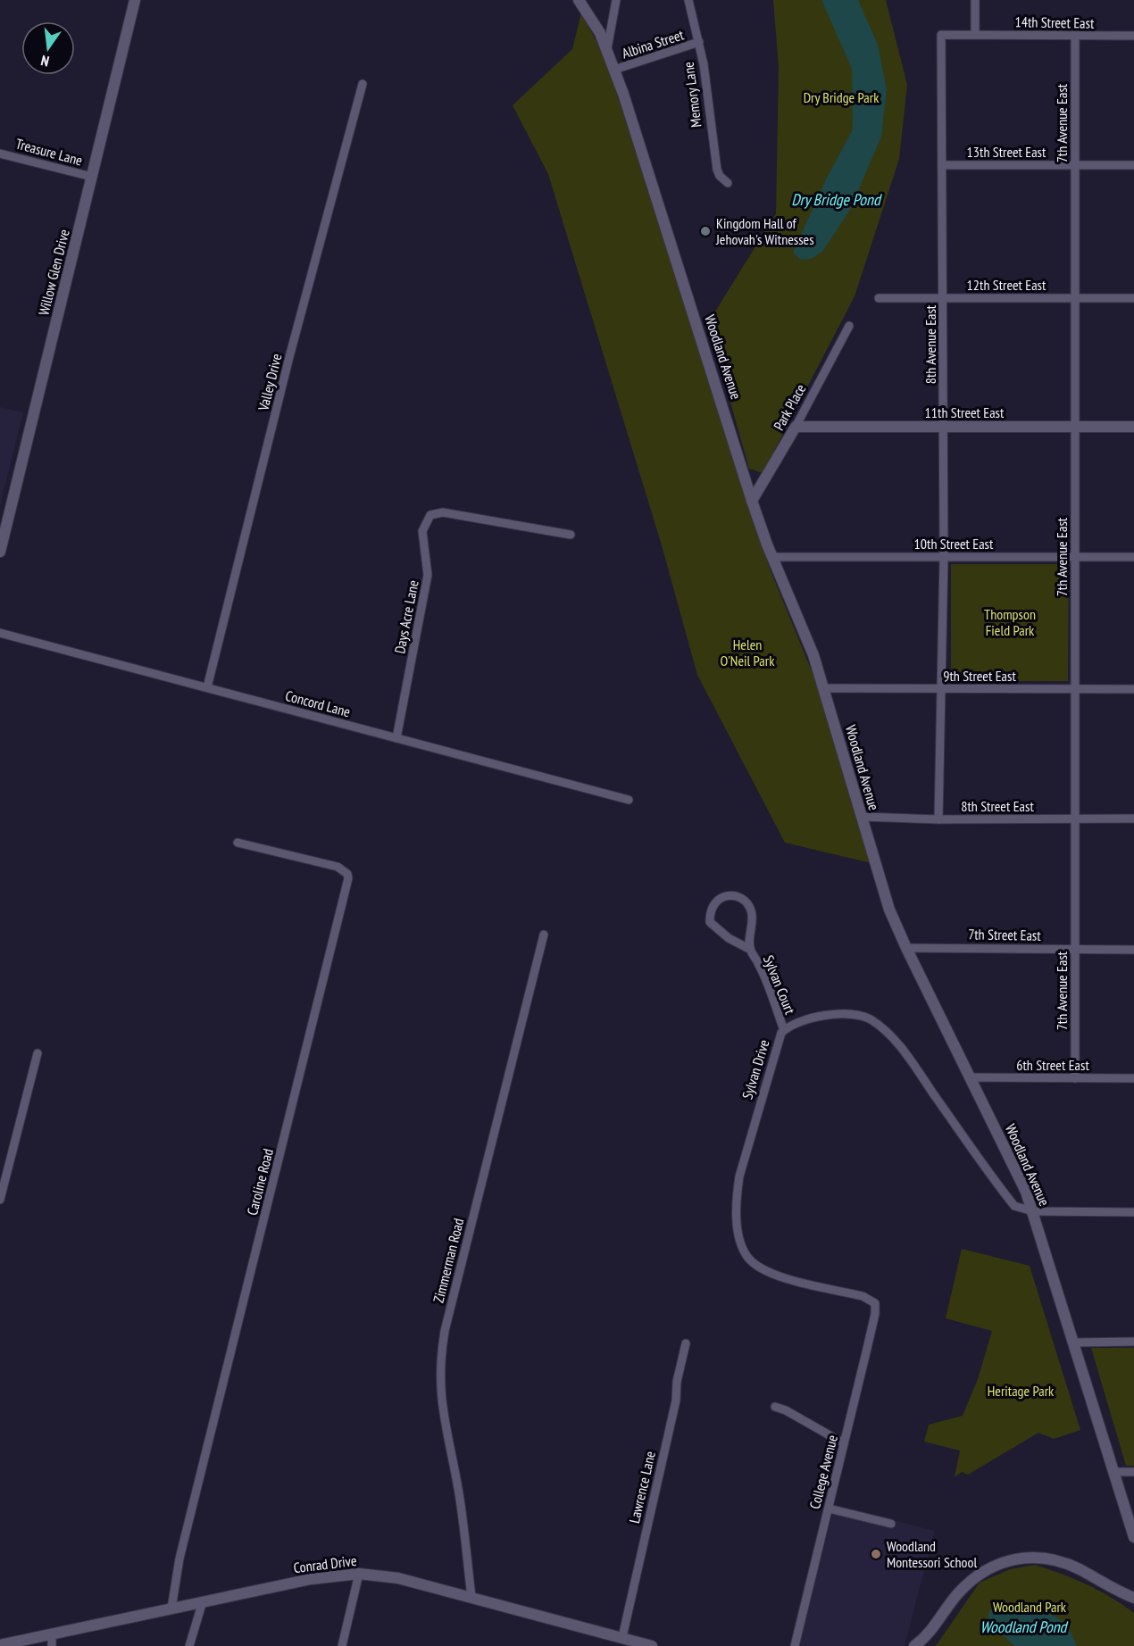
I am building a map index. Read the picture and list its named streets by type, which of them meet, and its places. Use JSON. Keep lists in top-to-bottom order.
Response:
{
  "streets": {
    "street": [
      "14th Street East",
      "Albina Street",
      "Memory Lane",
      "7th Avenue East",
      "Treasure Lane",
      "13th Street East",
      "Willow Glen Drive",
      "12th Street East",
      "8th Avenue East",
      "Woodland Avenue",
      "Valley Drive",
      "Park Place",
      "11th Street East",
      "10th Street East",
      "Days Acre Lane",
      "9th Street East",
      "Concord Lane",
      "8th Street East",
      "7th Street East",
      "Sylvan Court",
      "6th Street East",
      "Sylvan Drive",
      "Caroline Road",
      "Zimmerman Road",
      "College Avenue",
      "Lawrence Lane",
      "Conrad Drive"
    ]
  },
  "crossings": [
    ["14th Street East", "7th Avenue East"],
    ["14th Street East", "8th Avenue East"],
    ["Albina Street", "Memory Lane"],
    ["Albina Street", "Woodland Avenue"],
    ["7th Avenue East", "13th Street East"],
    ["7th Avenue East", "12th Street East"],
    ["7th Avenue East", "11th Street East"],
    ["7th Avenue East", "10th Street East"],
    ["7th Avenue East", "9th Street East"],
    ["7th Avenue East", "8th Street East"],
    ["7th Avenue East", "7th Street East"],
    ["7th Avenue East", "6th Street East"],
    ["Treasure Lane", "Willow Glen Drive"],
    ["13th Street East", "8th Avenue East"],
    ["12th Street East", "8th Avenue East"],
    ["8th Avenue East", "11th Street East"],
    ["8th Avenue East", "10th Street East"],
    ["8th Avenue East", "9th Street East"],
    ["8th Avenue East", "8th Street East"],
    ["Woodland Avenue", "Park Place"],
    ["Woodland Avenue", "10th Street East"],
    ["Woodland Avenue", "9th Street East"],
    ["Woodland Avenue", "8th Street East"],
    ["Woodland Avenue", "7th Street East"],
    ["Woodland Avenue", "6th Street East"],
    ["Woodland Avenue", "Sylvan Drive"],
    ["Valley Drive", "Concord Lane"],
    ["Park Place", "11th Street East"],
    ["Days Acre Lane", "Concord Lane"],
    ["Sylvan Court", "Sylvan Drive"],
    ["Sylvan Drive", "College Avenue"],
    ["Caroline Road", "Conrad Drive"],
    ["Zimmerman Road", "Conrad Drive"],
    ["Lawrence Lane", "Conrad Drive"]
  ],
  "water": ["Dry Bridge Pond", "Woodland Pond"],
  "parks": [
    "Dry Bridge Park",
    "Thompson Field Park",
    "Helen O'Neil Park",
    "Heritage Park",
    "Woodland Park"
  ],
  "places": ["Kingdom Hall of Jehovah's Witnesses", "Woodland Montessori School"],
  "north": "bottom"
}
